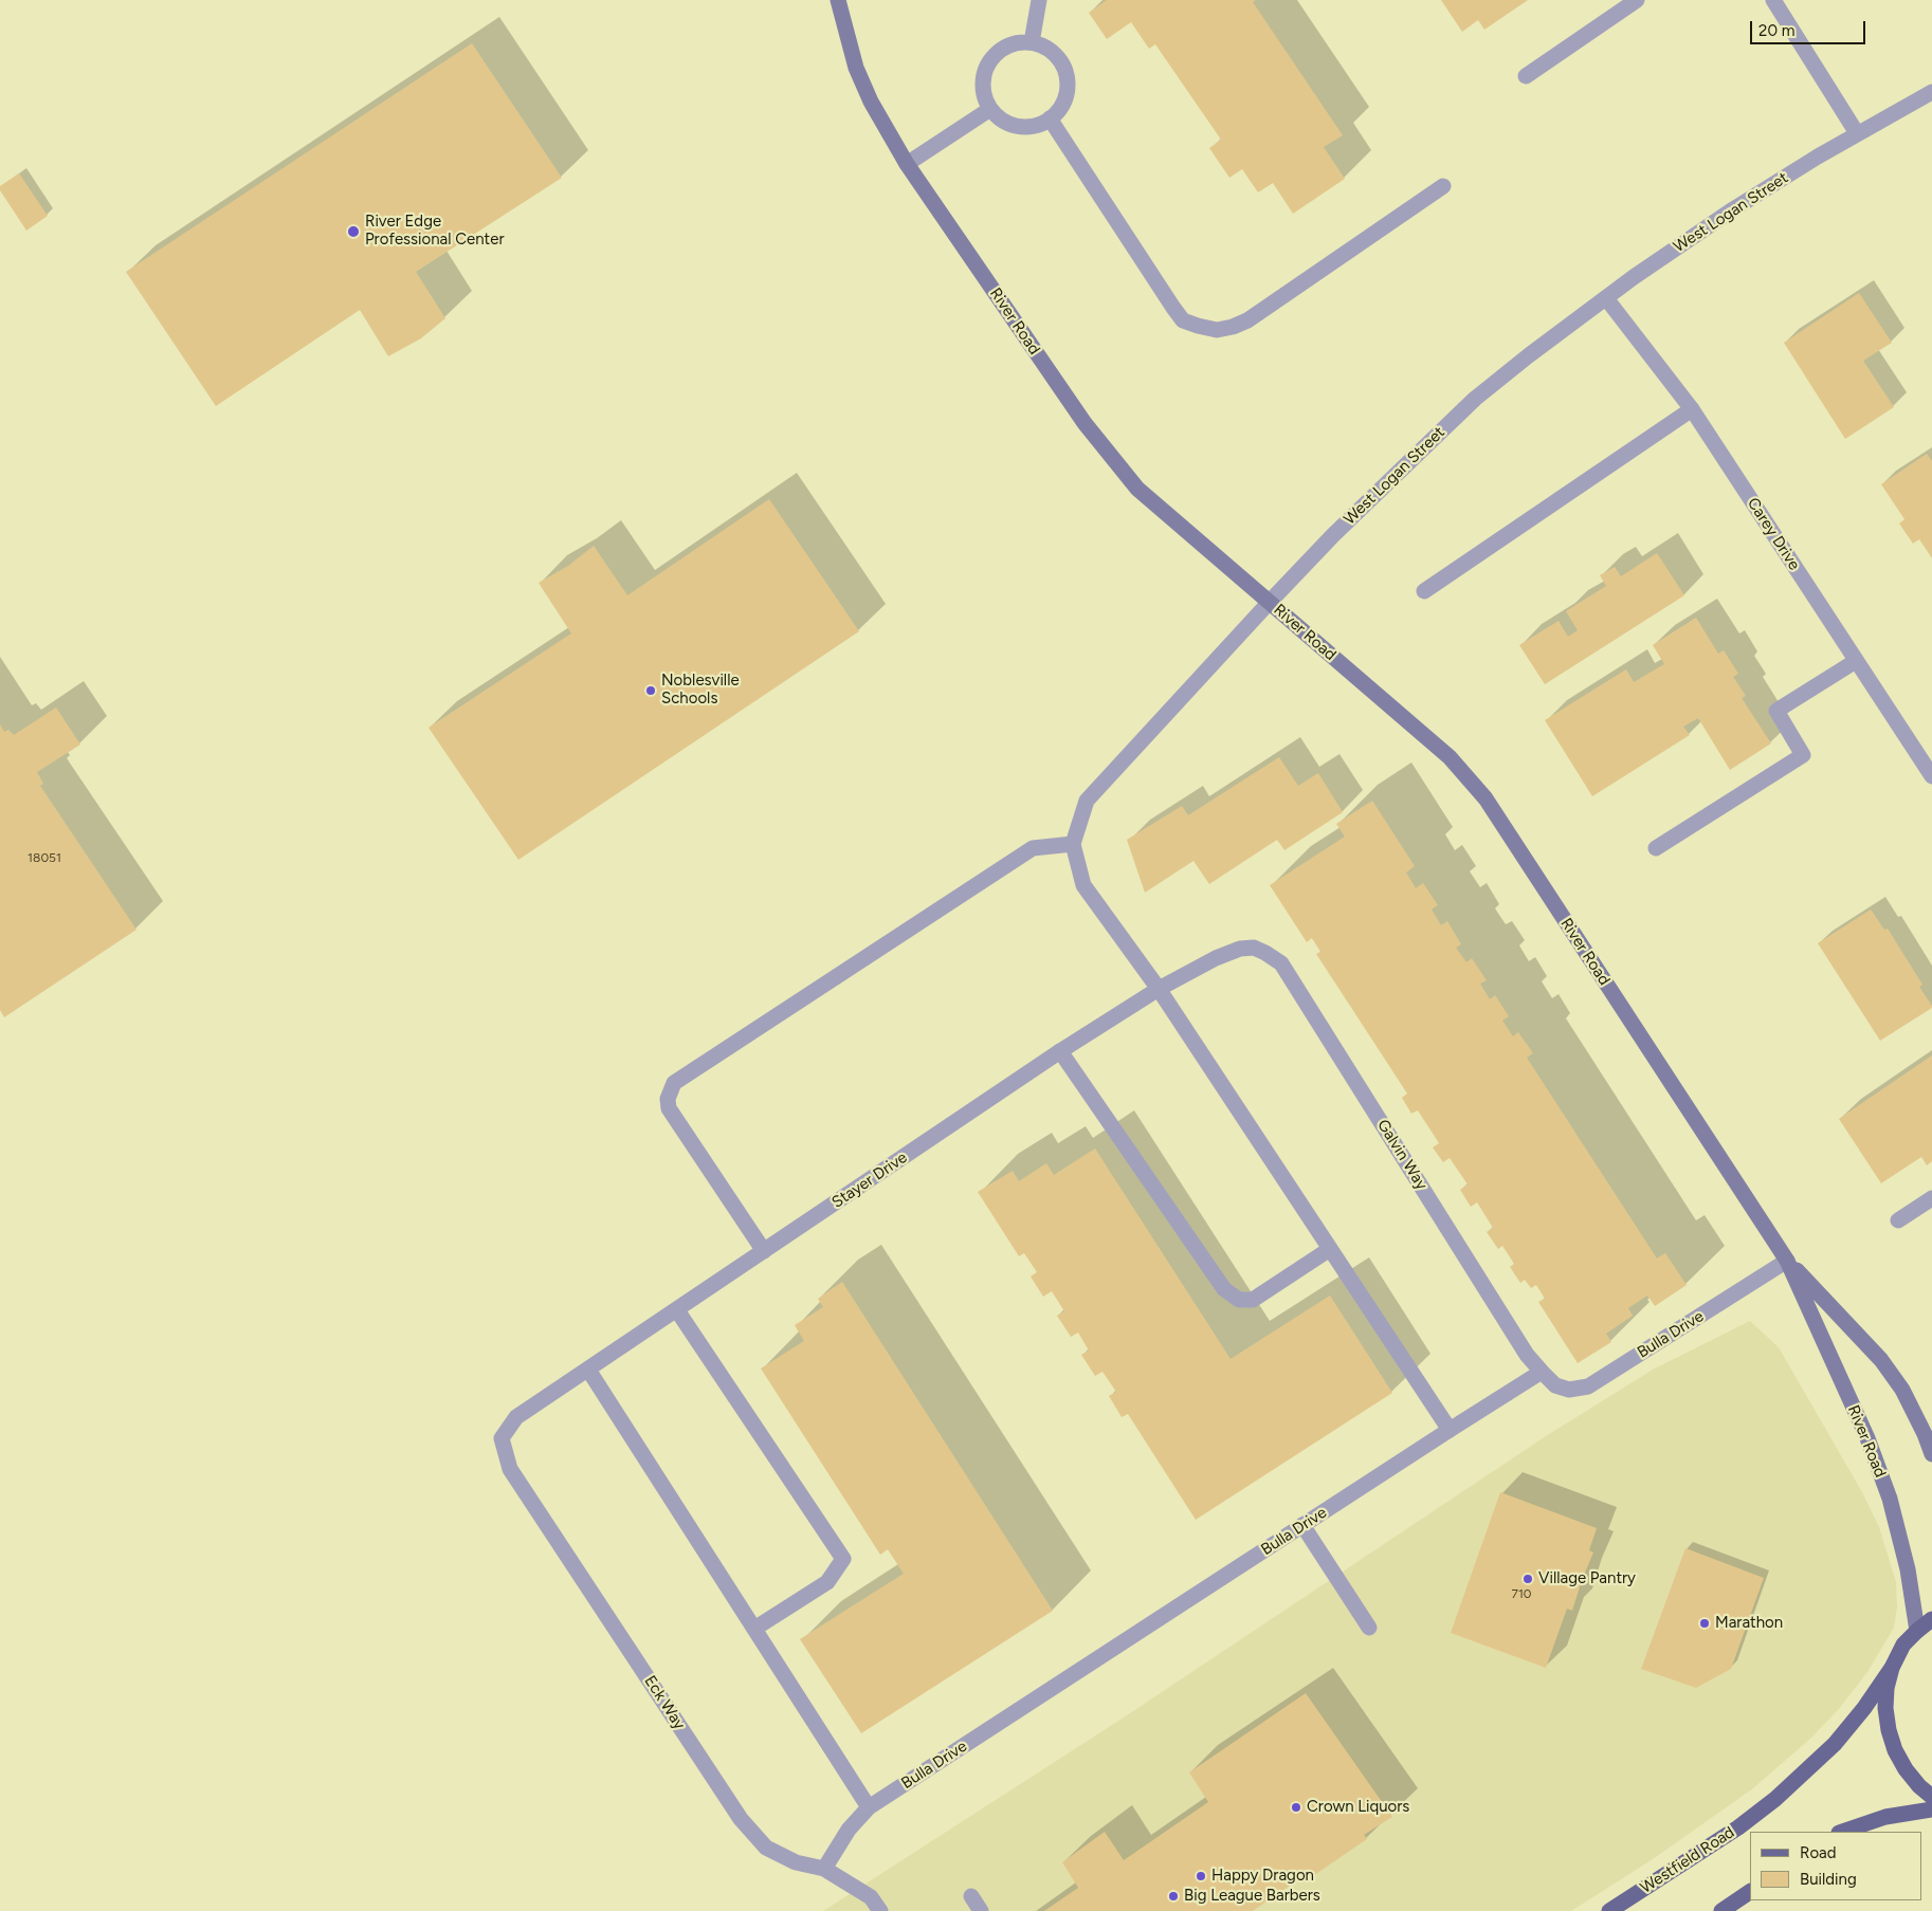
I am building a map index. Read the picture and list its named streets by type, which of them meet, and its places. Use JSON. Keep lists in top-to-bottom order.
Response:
{
  "streets": {
    "main road": ["River Road", "Westfield Road"],
    "street": [
      "West Logan Street",
      "Carey Drive",
      "Galvin Way",
      "Stayer Drive",
      "Bulla Drive",
      "Eck Way"
    ]
  },
  "crossings": [
    ["West Logan Street", "River Road"],
    ["West Logan Street", "Carey Drive"],
    ["River Road", "Bulla Drive"],
    ["Galvin Way", "Stayer Drive"],
    ["Galvin Way", "Bulla Drive"],
    ["Stayer Drive", "Eck Way"],
    ["Bulla Drive", "Eck Way"]
  ],
  "places": [
    "River Edge Professional Center",
    "Noblesville Schools",
    "Village Pantry",
    "Marathon",
    "Crown Liquors",
    "Happy Dragon",
    "Big League Barbers"
  ],
  "house_numbers": ["18051", "710"],
  "legend": ["Road", "Building"],
  "scale_bar": "20 m"
}
